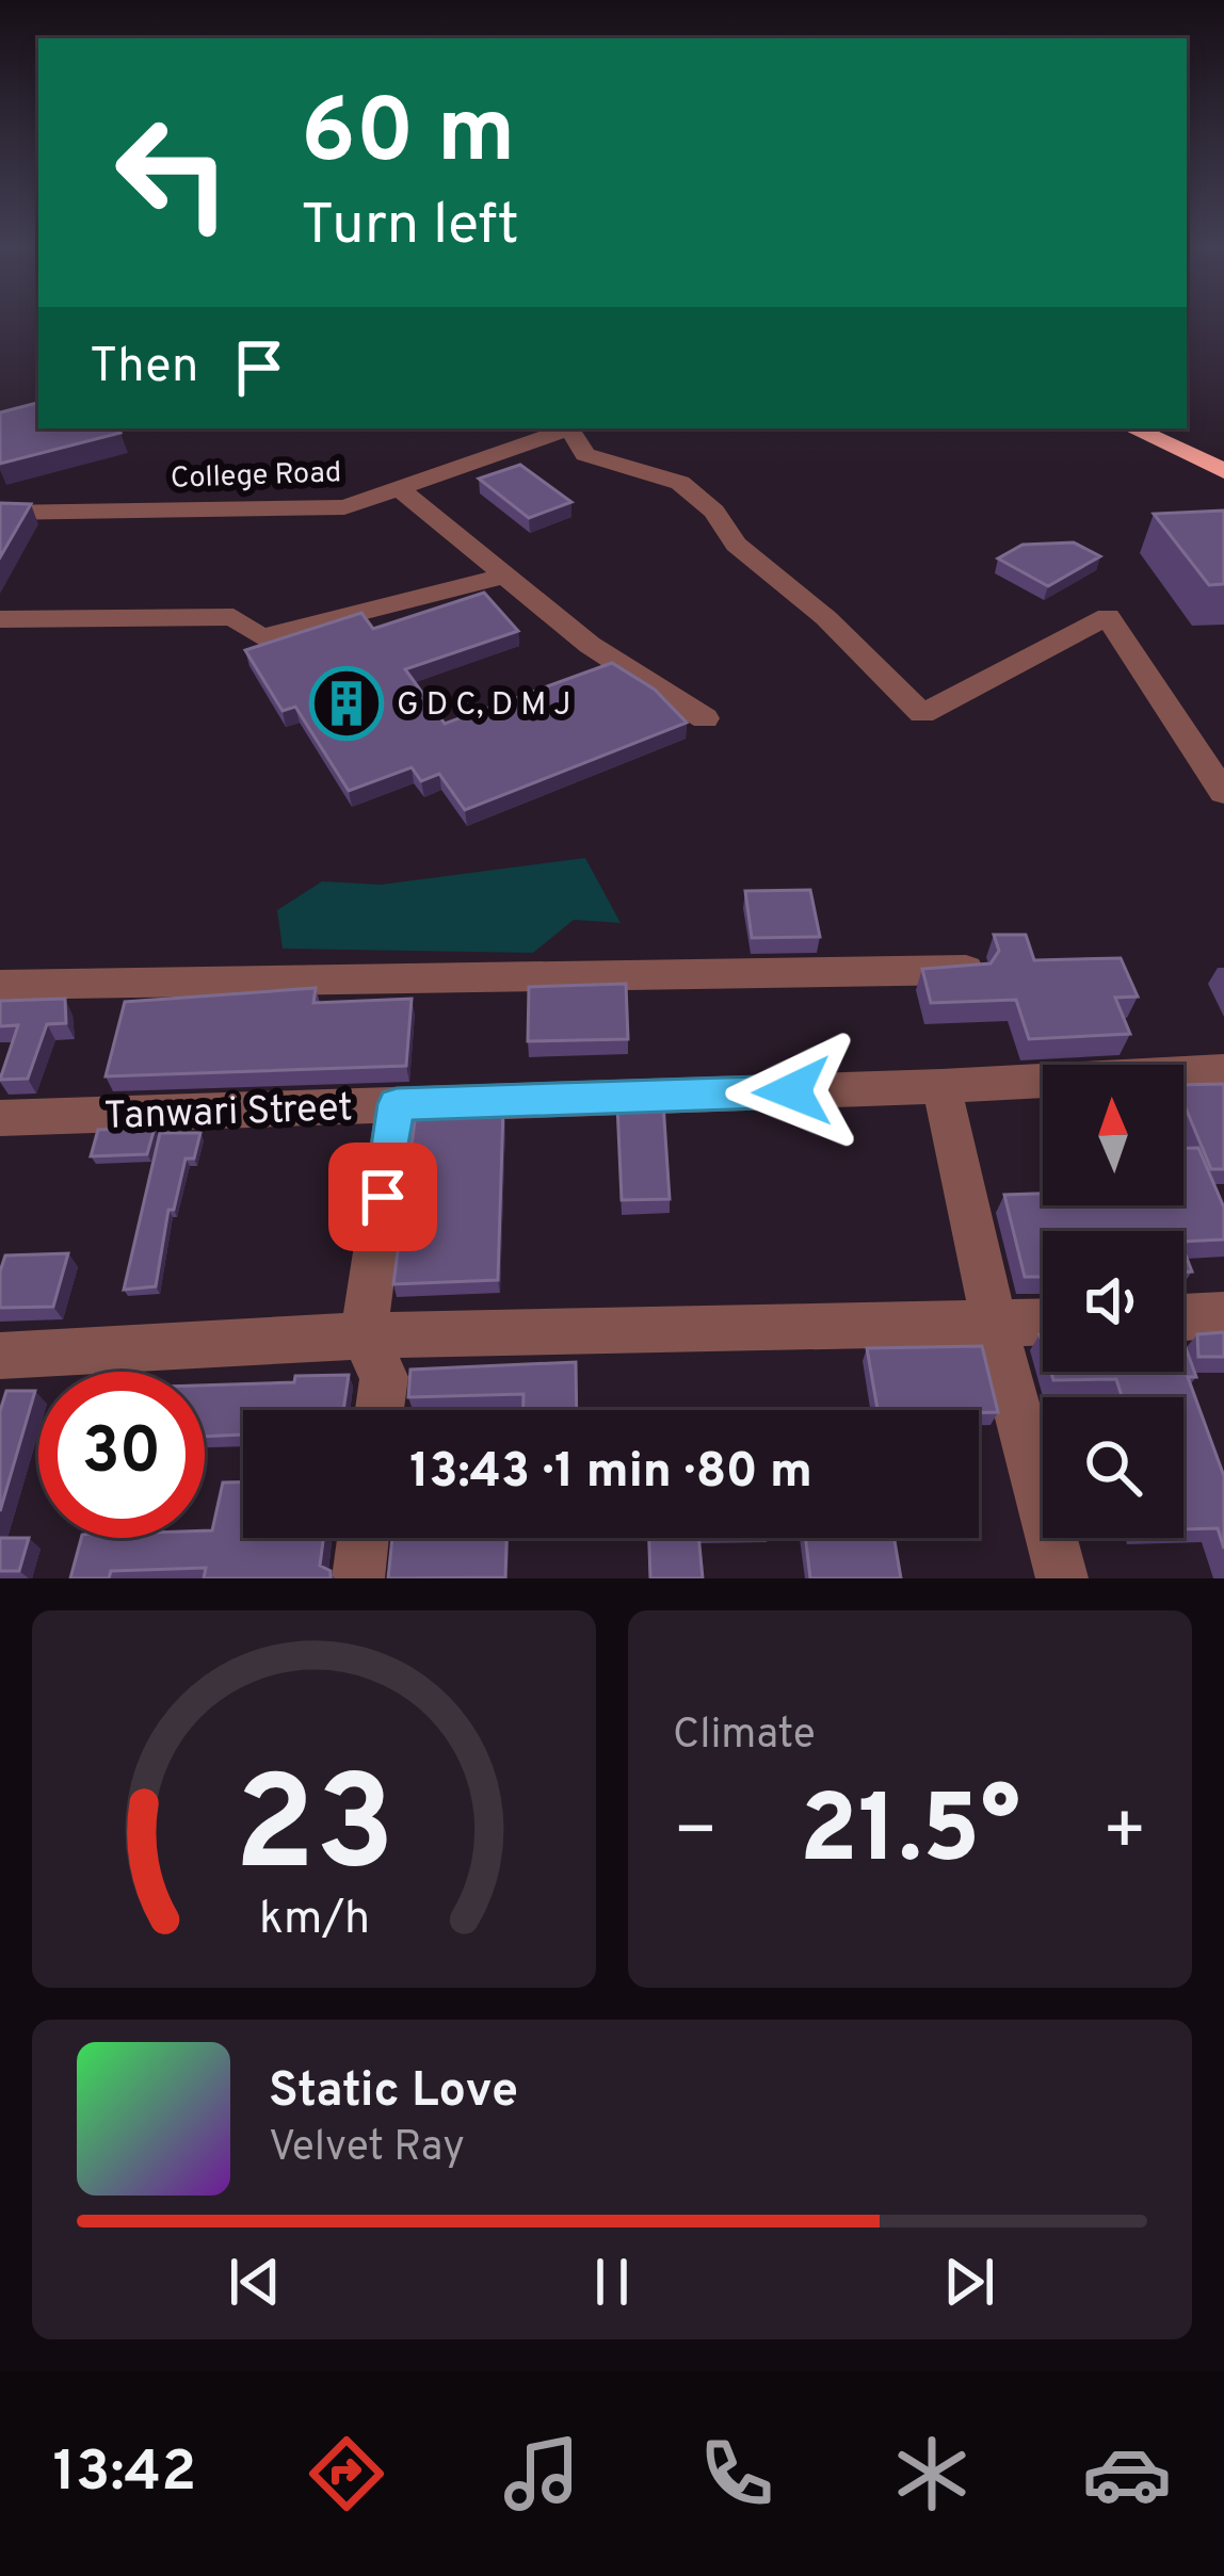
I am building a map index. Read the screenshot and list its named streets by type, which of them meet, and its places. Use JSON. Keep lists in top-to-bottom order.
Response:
{
  "streets": {
    "street": ["College Road", "Tanwari Street"]
  },
  "places": {
    "building": ["G D C, D M J"]
  },
  "north": "top",
  "page": {
    "turn": ["60 m", "Turn left"],
    "then": "Then",
    "limit": "30",
    "trip": "13:43 · 1 min · 80 m",
    "tile": "Climate",
    "heat": ["−", "21.5°", "+"],
    "song": ["Static Love", "Velvet Ray"],
    "tabs": "13:42",
    "gauge": ["23", "km/h"]
  }
}
